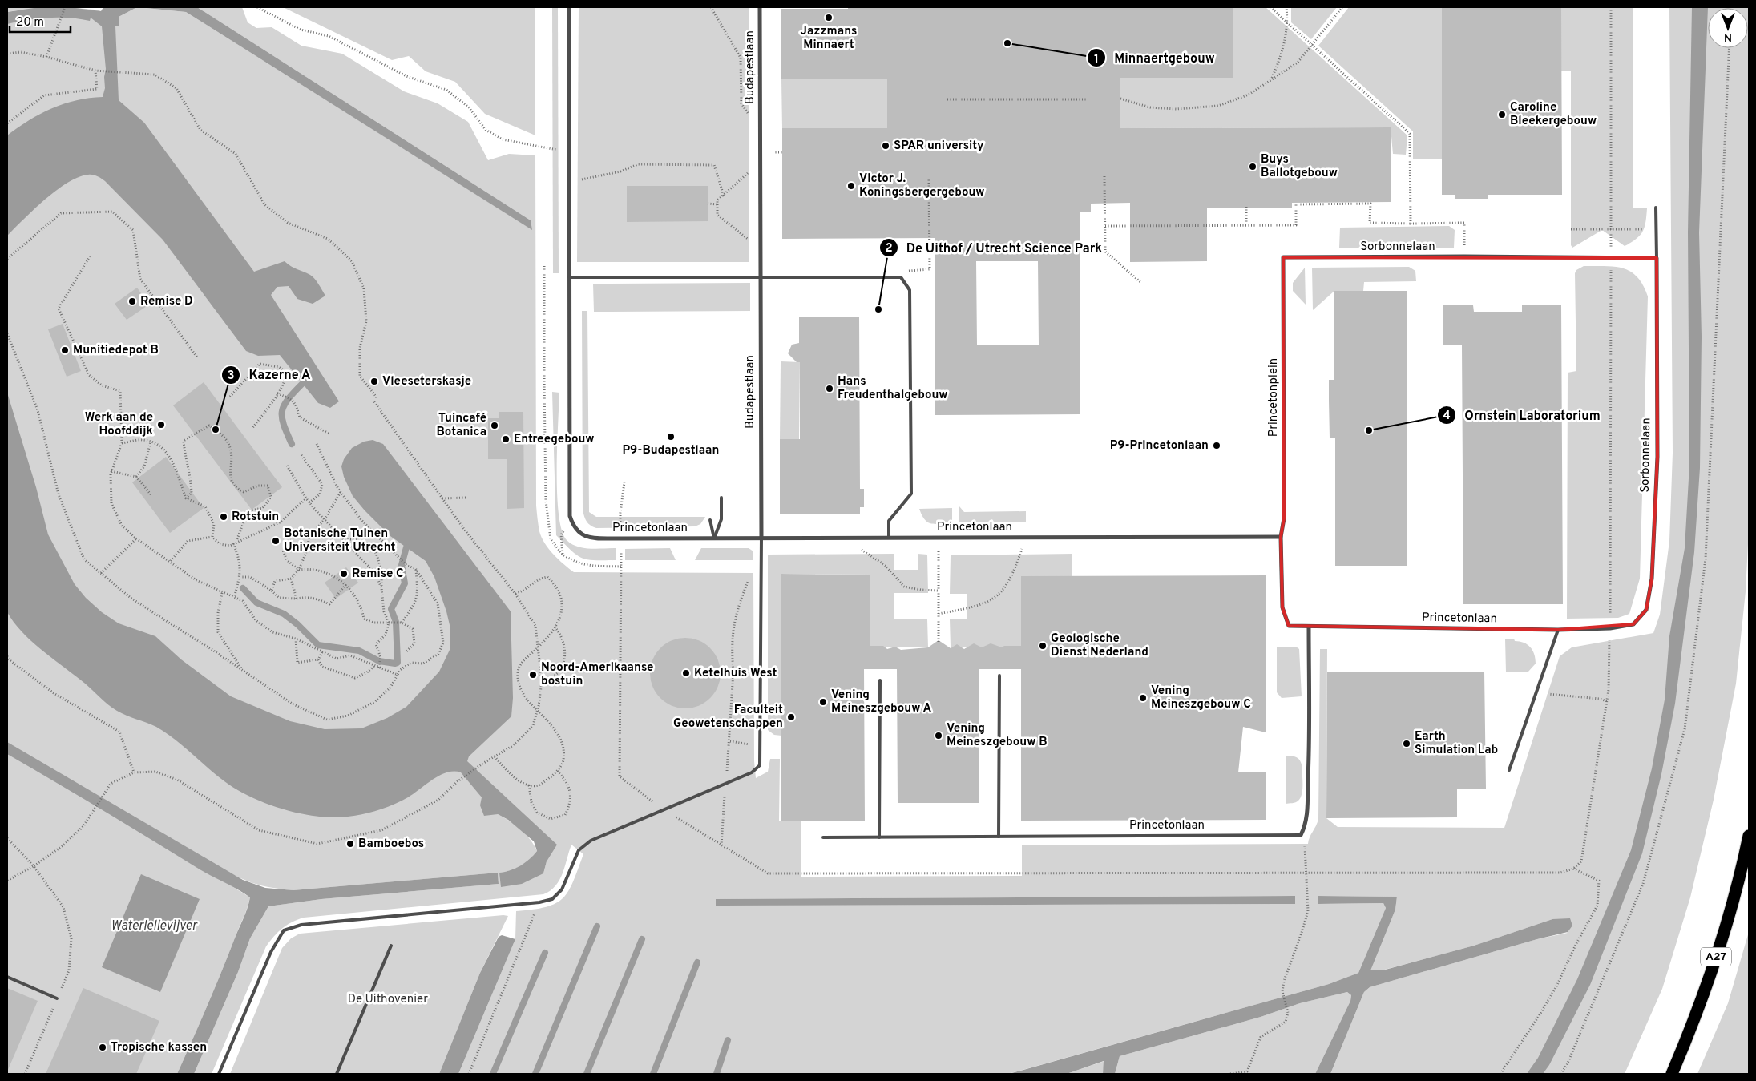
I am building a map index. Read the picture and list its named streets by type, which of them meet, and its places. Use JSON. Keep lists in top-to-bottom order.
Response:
{
  "streets": {
    "highway": ["A27"],
    "street": [
      "Budapestlaan",
      "Sorbonnelaan",
      "Princetonplein",
      "Princetonlaan"
    ]
  },
  "crossings": [
    ["Budapestlaan", "Princetonlaan"],
    ["Sorbonnelaan", "Princetonplein"],
    ["Sorbonnelaan", "Princetonlaan"],
    ["Princetonplein", "Princetonlaan"]
  ],
  "water": ["Waterlelievijver"],
  "parks": ["De Uithovenier"],
  "places": [
    "Jazzmans Minnaert",
    "Minnaertgebouw",
    "Caroline Bleekergebouw",
    "SPAR university",
    "Buys Ballotgebouw",
    "Victor J. Koningsbergergebouw",
    "Remise D",
    "De Uithof / Utrecht Science Park",
    "Munitiedepot B",
    "Vleeseterskasje",
    "Hans Freudenthalgebouw",
    "Werk aan de Hoofddijk",
    "Tuincafé Botanica",
    "Kazerne A",
    "Ornstein Laboratorium",
    "P9-Budapestlaan",
    "Entreegebouw",
    "P9-Princetonlaan",
    "Rotstuin",
    "Botanische Tuinen Universiteit Utrecht",
    "Remise C",
    "Geologische Dienst Nederland",
    "Ketelhuis West",
    "Noord-Amerikaanse bostuin",
    "Vening Meineszgebouw C",
    "Vening Meineszgebouw A",
    "Faculteit Geowetenschappen",
    "Vening Meineszgebouw B",
    "Earth Simulation Lab",
    "Bamboebos",
    "Tropische kassen"
  ],
  "scale_bar": "20 m",
  "north": "bottom"
}
